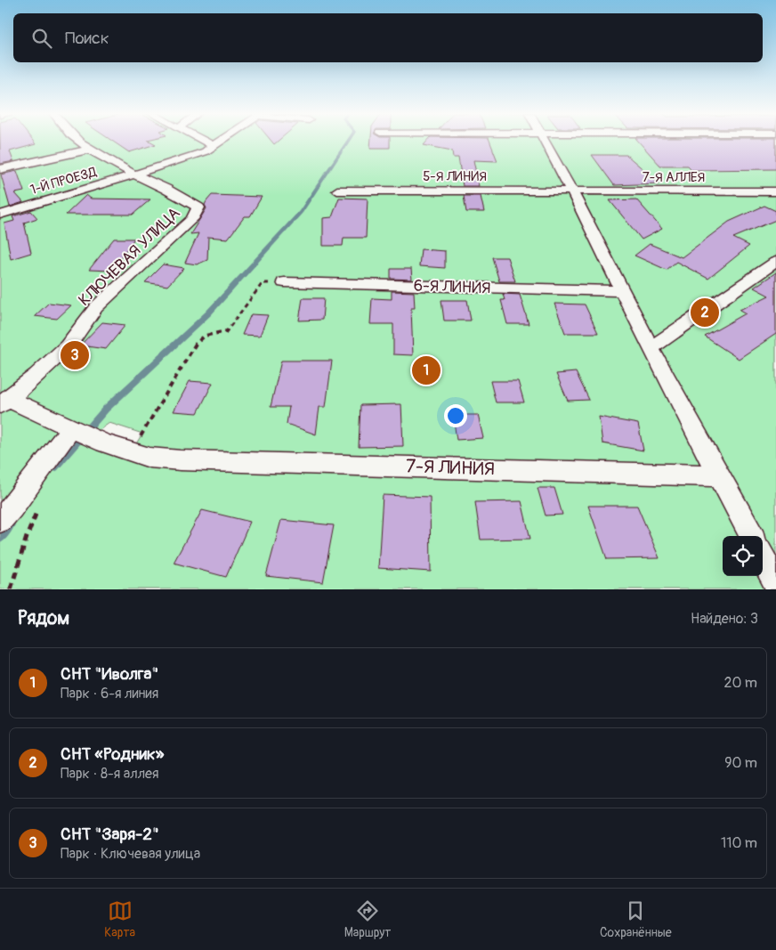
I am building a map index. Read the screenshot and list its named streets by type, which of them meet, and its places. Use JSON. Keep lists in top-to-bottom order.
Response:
{
  "streets": {
    "street": [
      "5-Я ЛИНИЯ",
      "7-Я АЛЛЕЯ",
      "1-Й ПРОЕЗД",
      "КЛЮЧЕВАЯ УЛИЦА",
      "6-Я ЛИНИЯ",
      "7-Я ЛИНИЯ"
    ]
  },
  "crossings": [
    ["5-Я ЛИНИЯ", "7-Я АЛЛЕЯ"],
    ["1-Й ПРОЕЗД", "КЛЮЧЕВАЯ УЛИЦА"],
    ["КЛЮЧЕВАЯ УЛИЦА", "7-Я ЛИНИЯ"]
  ],
  "page": {
    "search": "Поиск",
    "pins": ["2", "3", "1"],
    "heading": ["Рядом", "Найдено: 3"],
    "list": [
      {
        "mark": "1",
        "name": "СНТ \"Иволга\"",
        "note": "Парк · 6-я линия",
        "value": "20 m"
      },
      {
        "mark": "2",
        "name": "СНТ «Родник»",
        "note": "Парк · 8-я аллея",
        "value": "90 m"
      },
      {
        "mark": "3",
        "name": "СНТ \"Заря-2\"",
        "note": "Парк · Ключевая улица",
        "value": "110 m"
      }
    ],
    "nav": ["Карта", "Маршрут", "Сохранённые"]
  }
}
